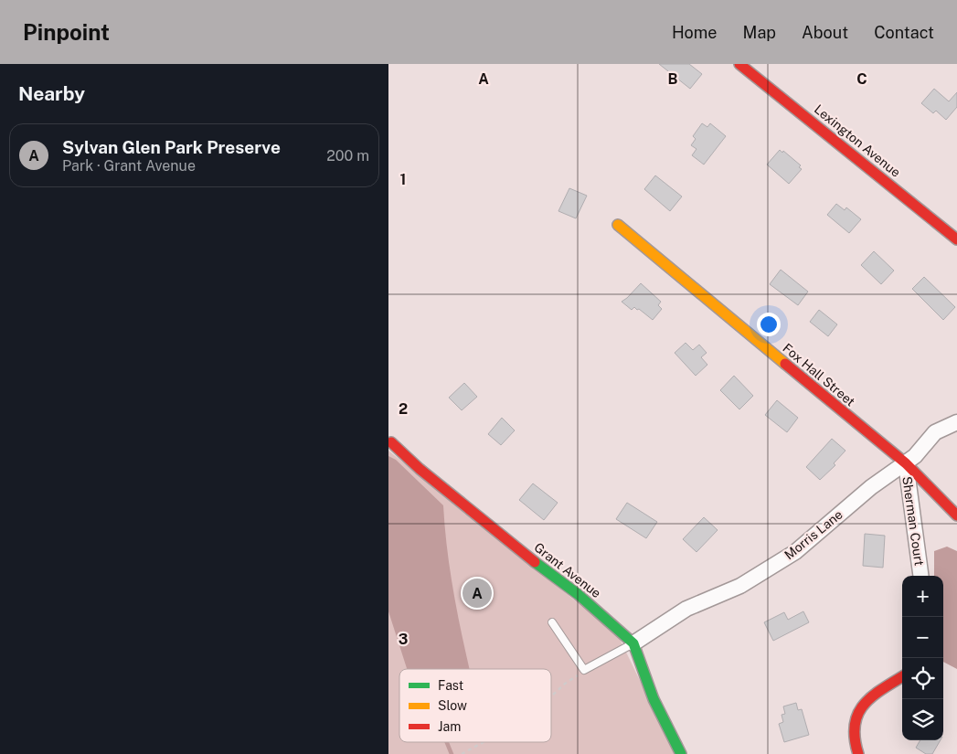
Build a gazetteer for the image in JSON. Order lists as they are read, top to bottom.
{
  "streets": {
    "street": [
      "Lexington Avenue",
      "Fox Hall Street",
      "Sherman Court",
      "Morris Lane",
      "Grant Avenue"
    ]
  },
  "crossings": [
    ["Fox Hall Street", "Sherman Court"],
    ["Fox Hall Street", "Morris Lane"],
    ["Sherman Court", "Morris Lane"],
    ["Morris Lane", "Grant Avenue"]
  ],
  "legend": ["Fast", "Slow", "Jam"],
  "page": {
    "header": "Pinpoint",
    "nav": [
      "Home",
      "Map",
      "About",
      "Contact"
    ],
    "heading": "Nearby",
    "list": [
      {
        "mark": "A",
        "name": "Sylvan Glen Park Preserve",
        "note": "Park · Grant Avenue",
        "value": "200 m"
      }
    ],
    "map_buttons": ["+", "−"],
    "pins": "A"
  },
  "grid": {
    "columns": ["A", "B", "C"],
    "rows": ["1", "2", "3"]
  }
}
